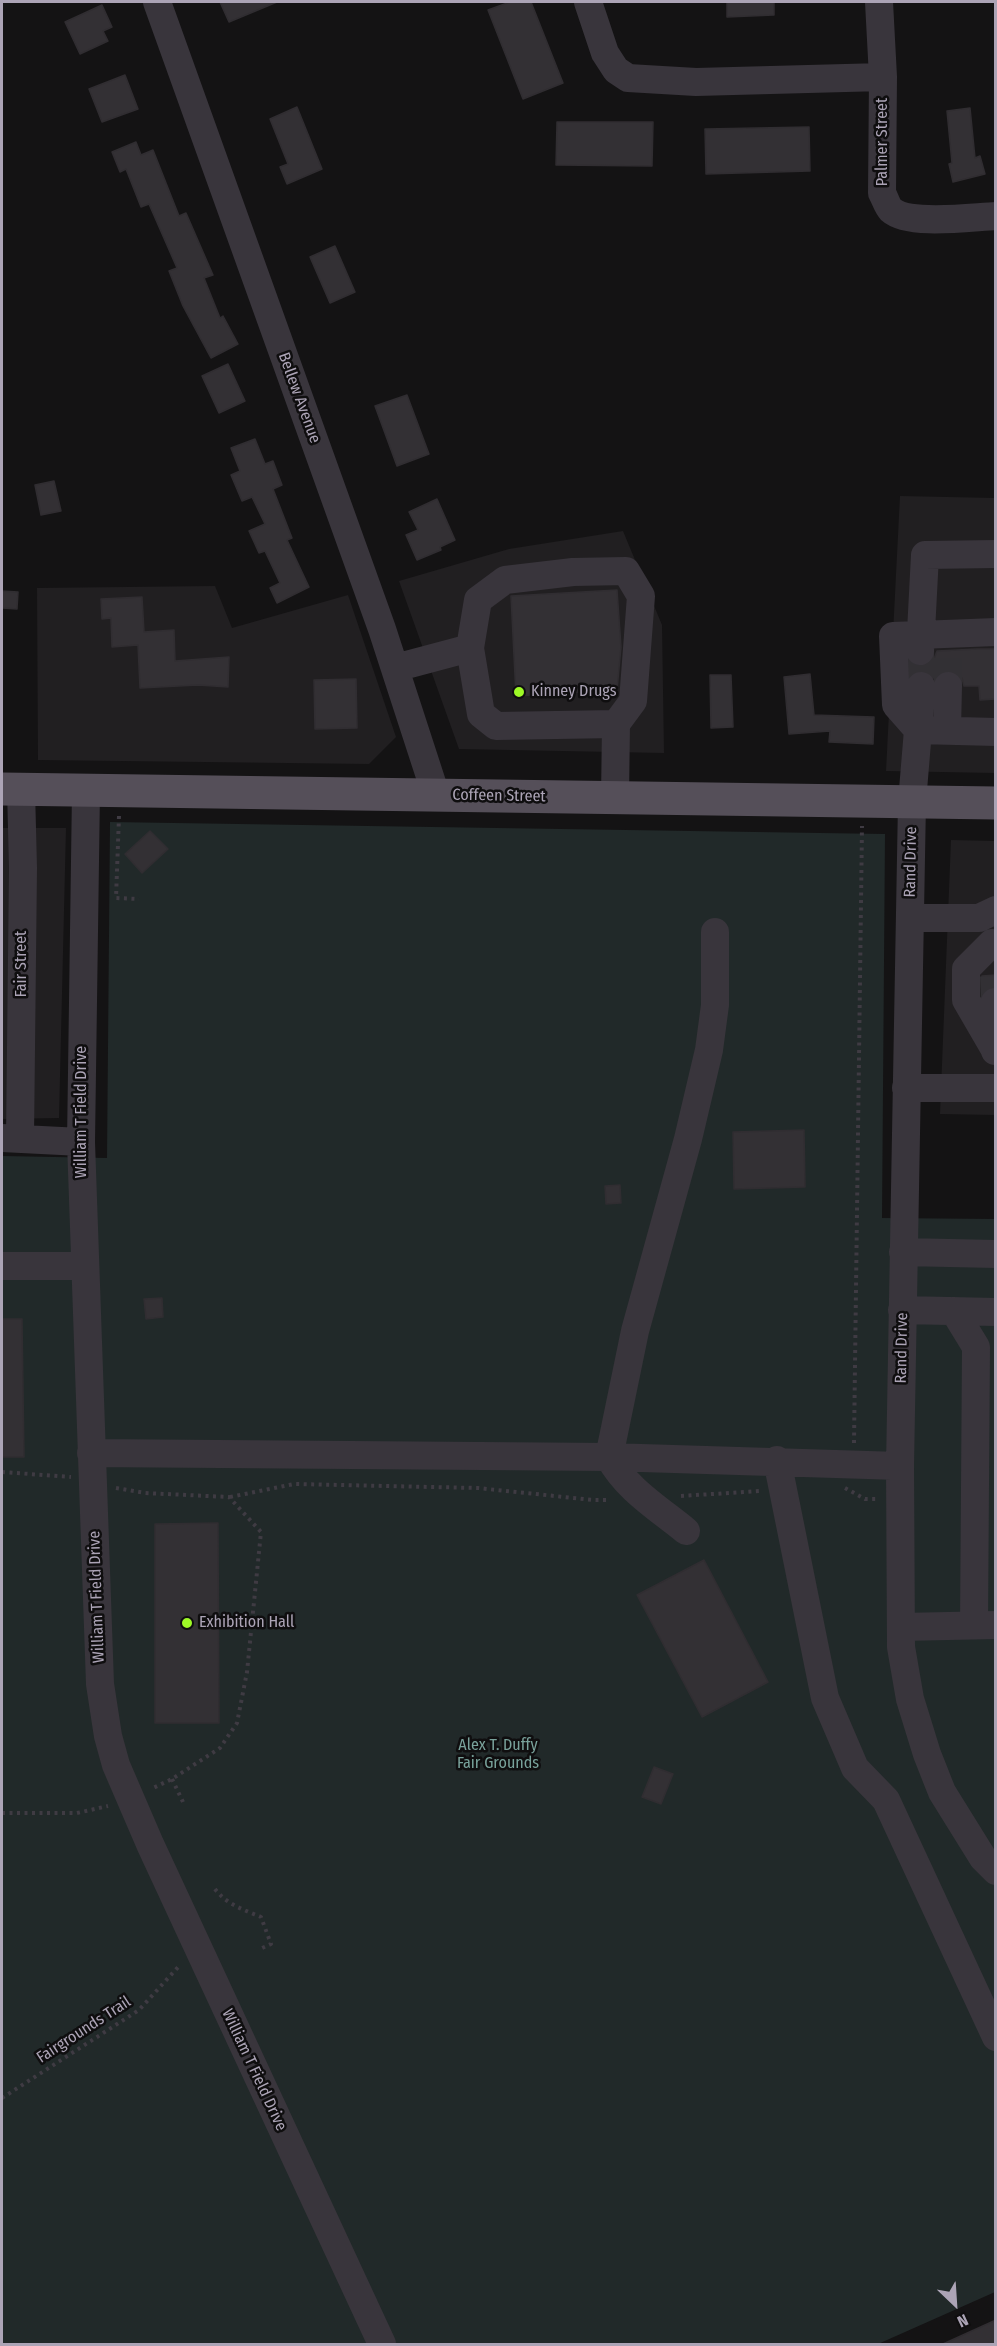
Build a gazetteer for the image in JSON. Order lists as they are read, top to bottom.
{
  "streets": {
    "main road": ["Coffeen Street"],
    "street": [
      "Palmer Street",
      "Bellew Avenue",
      "Rand Drive",
      "Fair Street",
      "William T Field Drive"
    ],
    "path": ["Fairgrounds Trail"]
  },
  "crossings": [
    ["Bellew Avenue", "Coffeen Street"],
    ["Coffeen Street", "Rand Drive"],
    ["Coffeen Street", "Fair Street"],
    ["Coffeen Street", "William T Field Drive"],
    ["William T Field Drive", "Fairgrounds Trail"]
  ],
  "parks": ["Alex T. Duffy Fair Grounds"],
  "places": ["Kinney Drugs", "Exhibition Hall"],
  "north": "bottom right"
}
